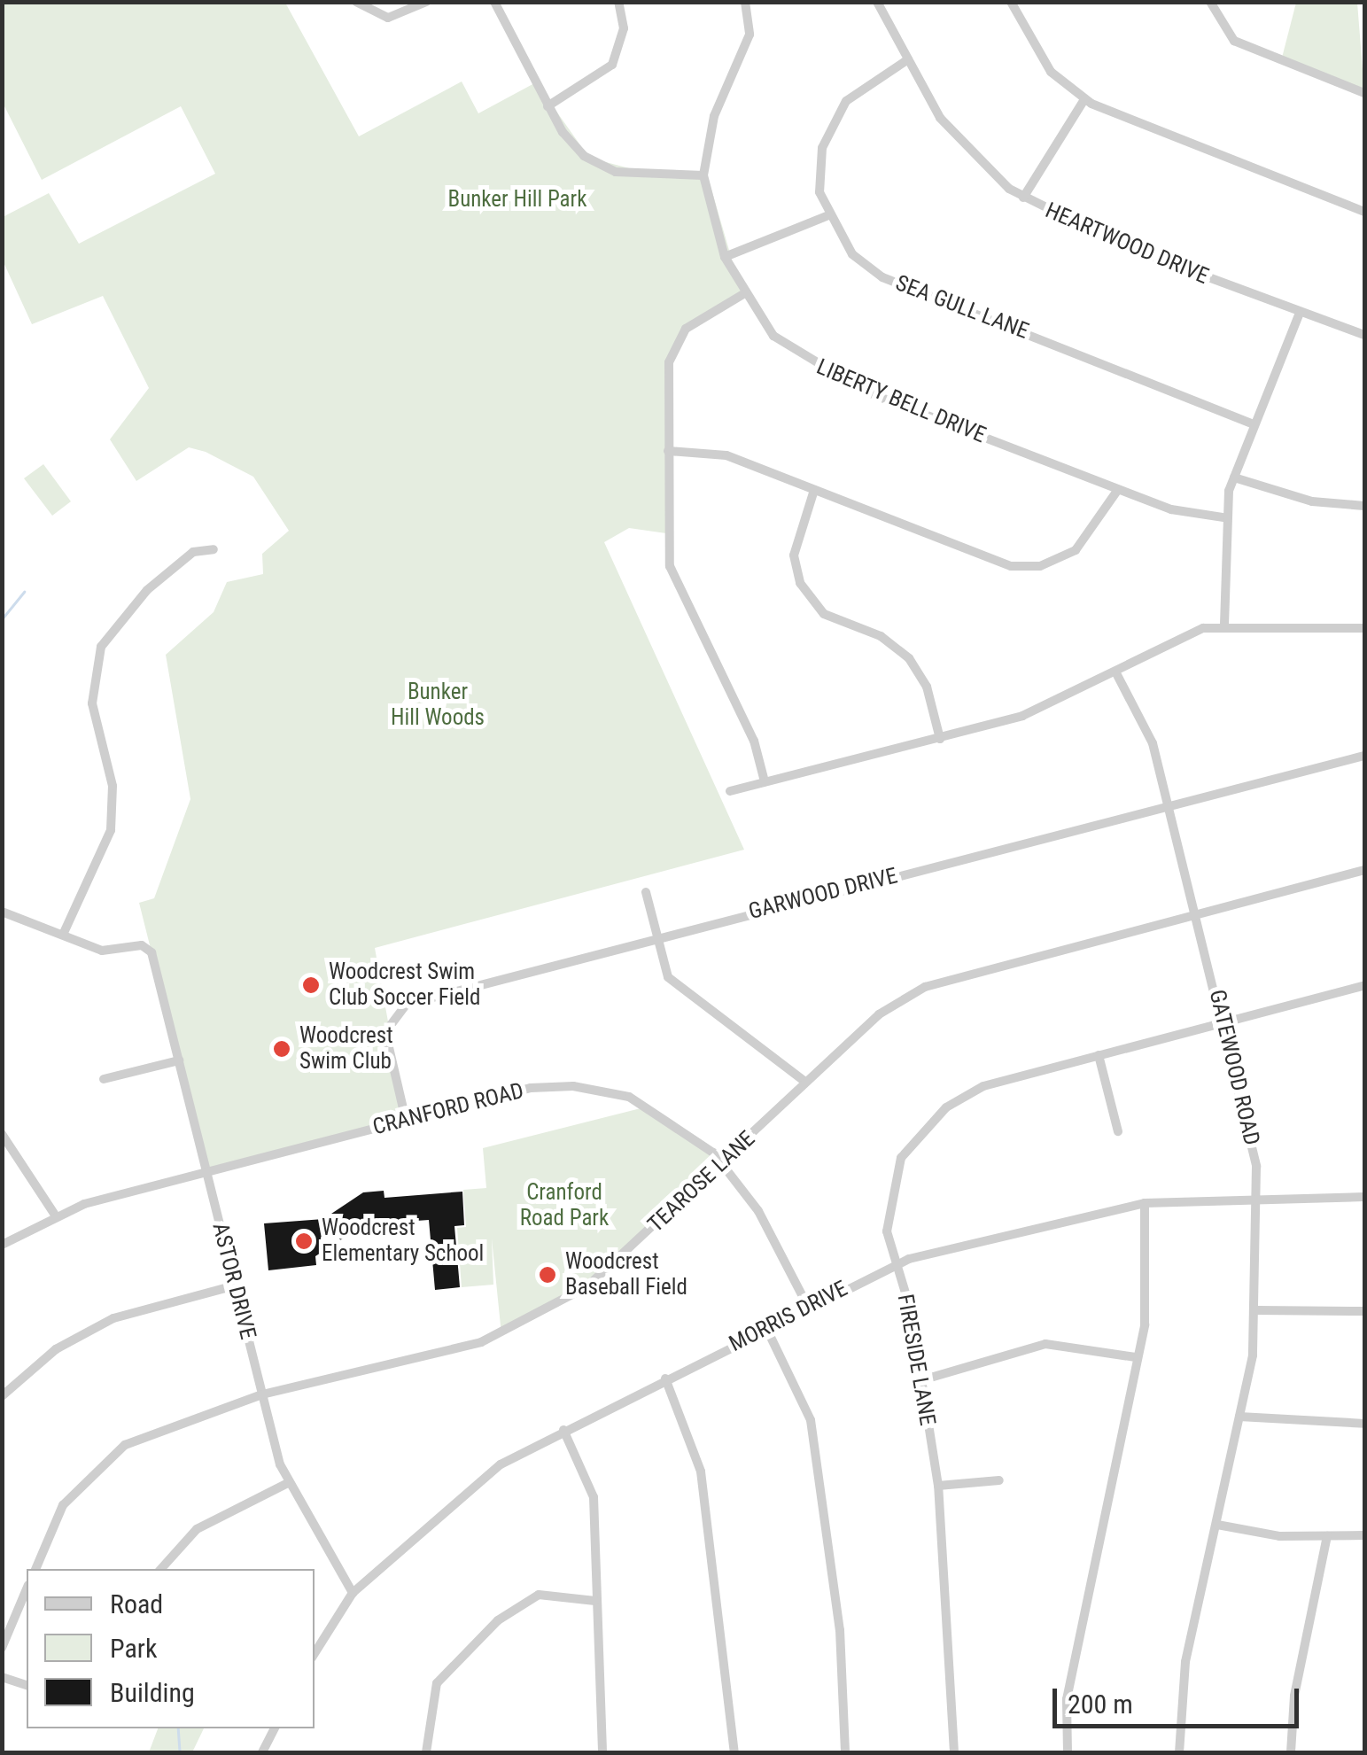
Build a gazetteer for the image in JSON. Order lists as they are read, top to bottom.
{
  "streets": {
    "street": [
      "HEARTWOOD DRIVE",
      "SEA GULL LANE",
      "LIBERTY BELL DRIVE",
      "GARWOOD DRIVE",
      "GATEWOOD ROAD",
      "CRANFORD ROAD",
      "TEAROSE LANE",
      "ASTOR DRIVE",
      "MORRIS DRIVE",
      "FIRESIDE LANE"
    ]
  },
  "crossings": [
    ["HEARTWOOD DRIVE", "SEA GULL LANE"],
    ["GARWOOD DRIVE", "GATEWOOD ROAD"],
    ["GARWOOD DRIVE", "CRANFORD ROAD"],
    ["GATEWOOD ROAD", "TEAROSE LANE"],
    ["GATEWOOD ROAD", "MORRIS DRIVE"],
    ["GATEWOOD ROAD", "FIRESIDE LANE"],
    ["CRANFORD ROAD", "TEAROSE LANE"],
    ["CRANFORD ROAD", "ASTOR DRIVE"],
    ["CRANFORD ROAD", "MORRIS DRIVE"],
    ["TEAROSE LANE", "ASTOR DRIVE"],
    ["ASTOR DRIVE", "MORRIS DRIVE"],
    ["MORRIS DRIVE", "FIRESIDE LANE"]
  ],
  "parks": ["Bunker Hill Park", "Bunker Hill Woods", "Cranford Road Park"],
  "places": [
    "Woodcrest Swim Club Soccer Field",
    "Woodcrest Swim Club",
    "Woodcrest Elementary School",
    "Woodcrest Baseball Field"
  ],
  "legend": ["Road", "Park", "Building"],
  "scale_bar": "200 m"
}
